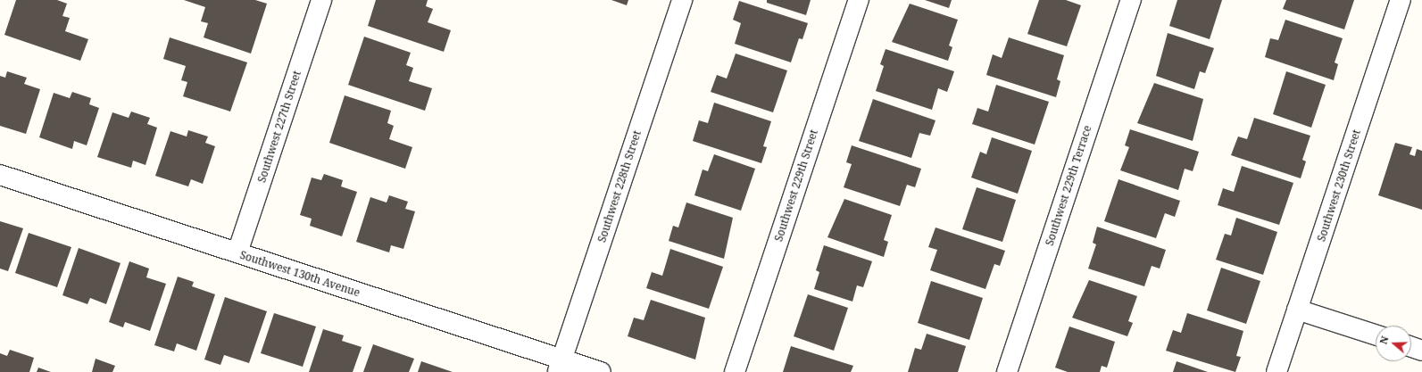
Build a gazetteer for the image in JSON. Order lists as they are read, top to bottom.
{
  "streets": {
    "street": [
      "Southwest 227th Street",
      "Southwest 229th Street",
      "Southwest 229th Terrace",
      "Southwest 230th Street",
      "Southwest 228th Street",
      "Southwest 130th Avenue"
    ]
  },
  "crossings": [
    ["Southwest 227th Street", "Southwest 130th Avenue"],
    ["Southwest 228th Street", "Southwest 130th Avenue"]
  ],
  "north": "left"
}
